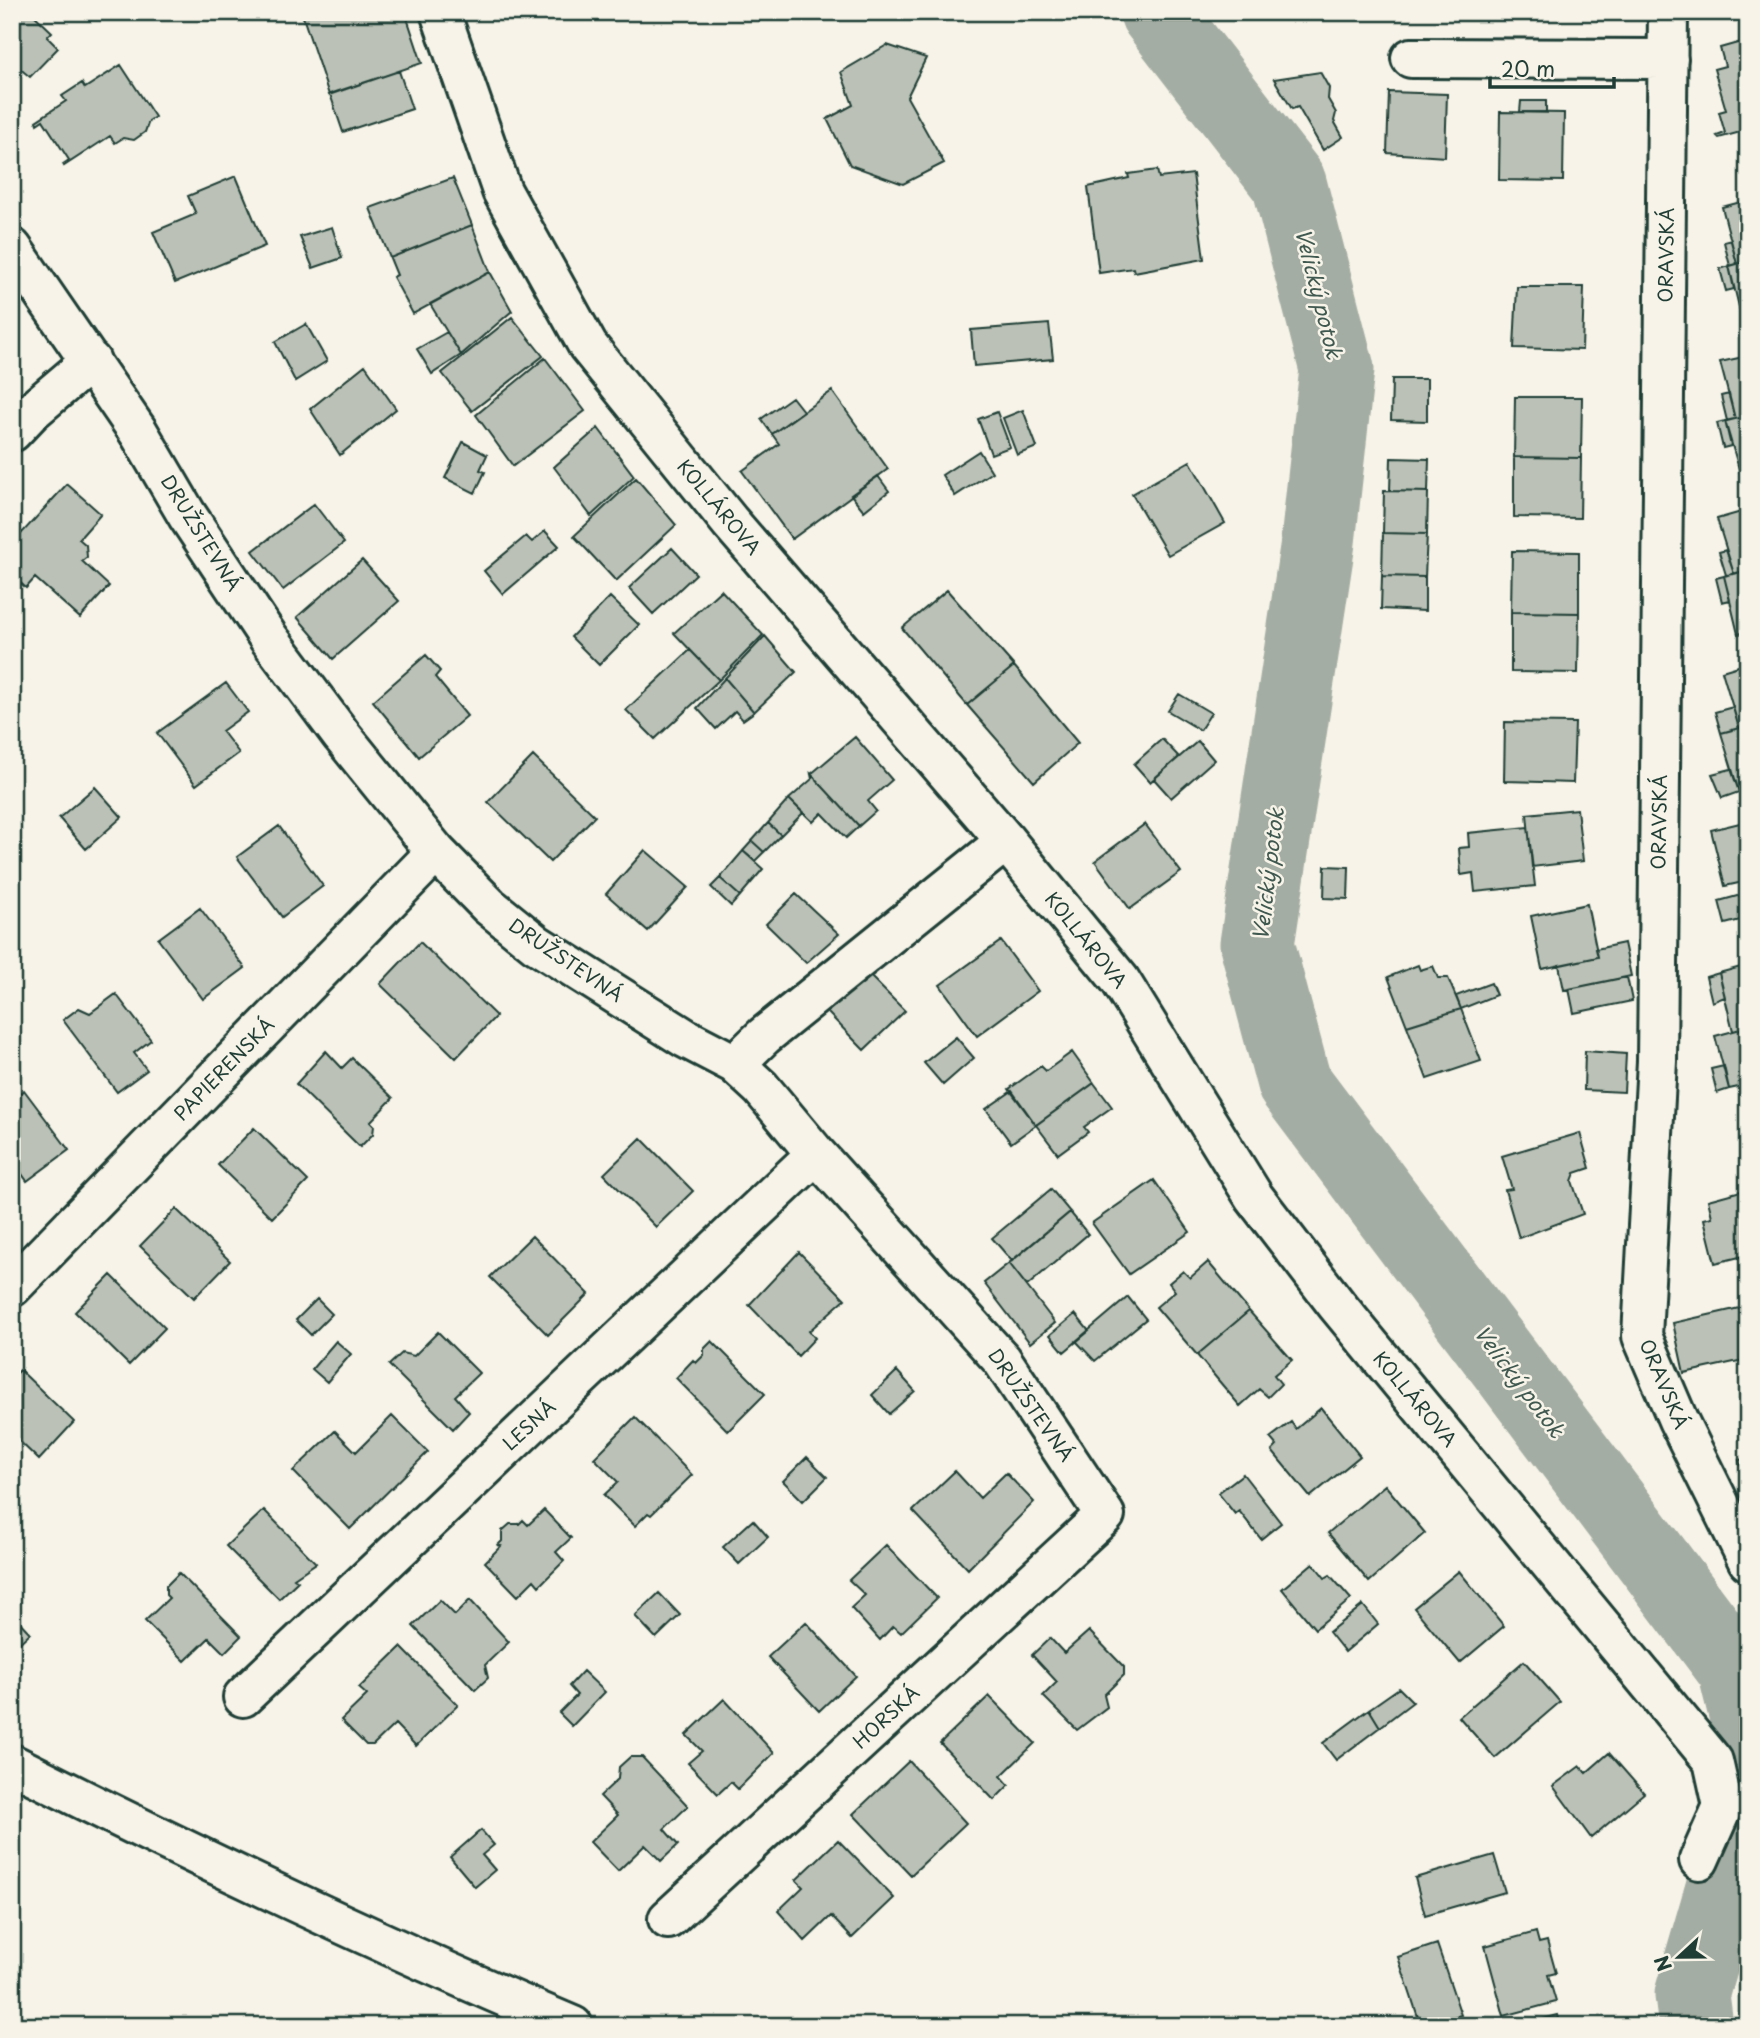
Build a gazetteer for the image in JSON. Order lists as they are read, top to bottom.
{
  "streets": {
    "street": [
      "ORAVSKÁ",
      "KOLLÁROVA",
      "DRUŽSTEVNÁ",
      "PAPIERENSKÁ",
      "LESNÁ",
      "HORSKÁ"
    ]
  },
  "crossings": [
    ["DRUŽSTEVNÁ", "PAPIERENSKÁ"],
    ["DRUŽSTEVNÁ", "LESNÁ"],
    ["DRUŽSTEVNÁ", "HORSKÁ"]
  ],
  "water": ["Velický potok"],
  "scale_bar": "20 m",
  "north": "left"
}
